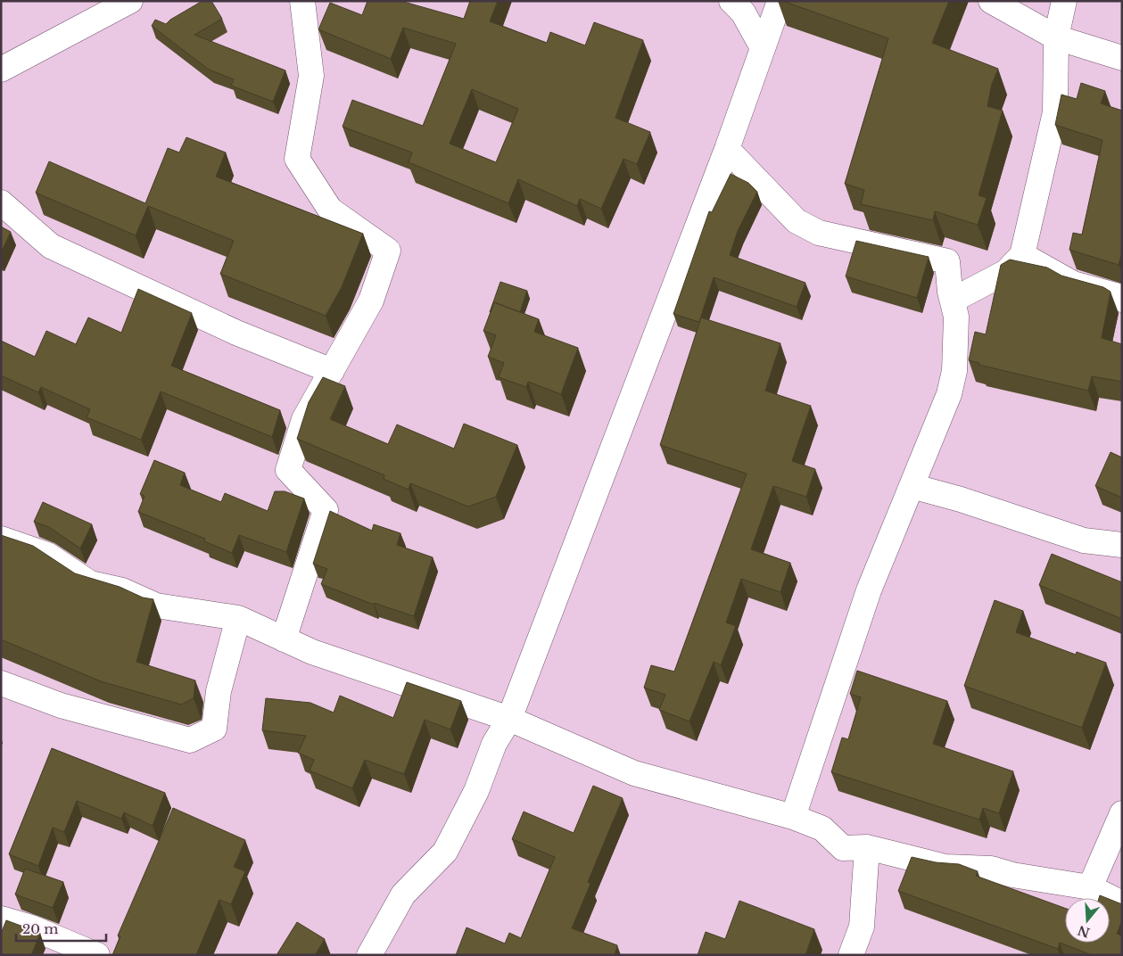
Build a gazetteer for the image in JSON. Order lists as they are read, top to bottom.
{
  "scale_bar": "20 m",
  "north": "bottom"
}
